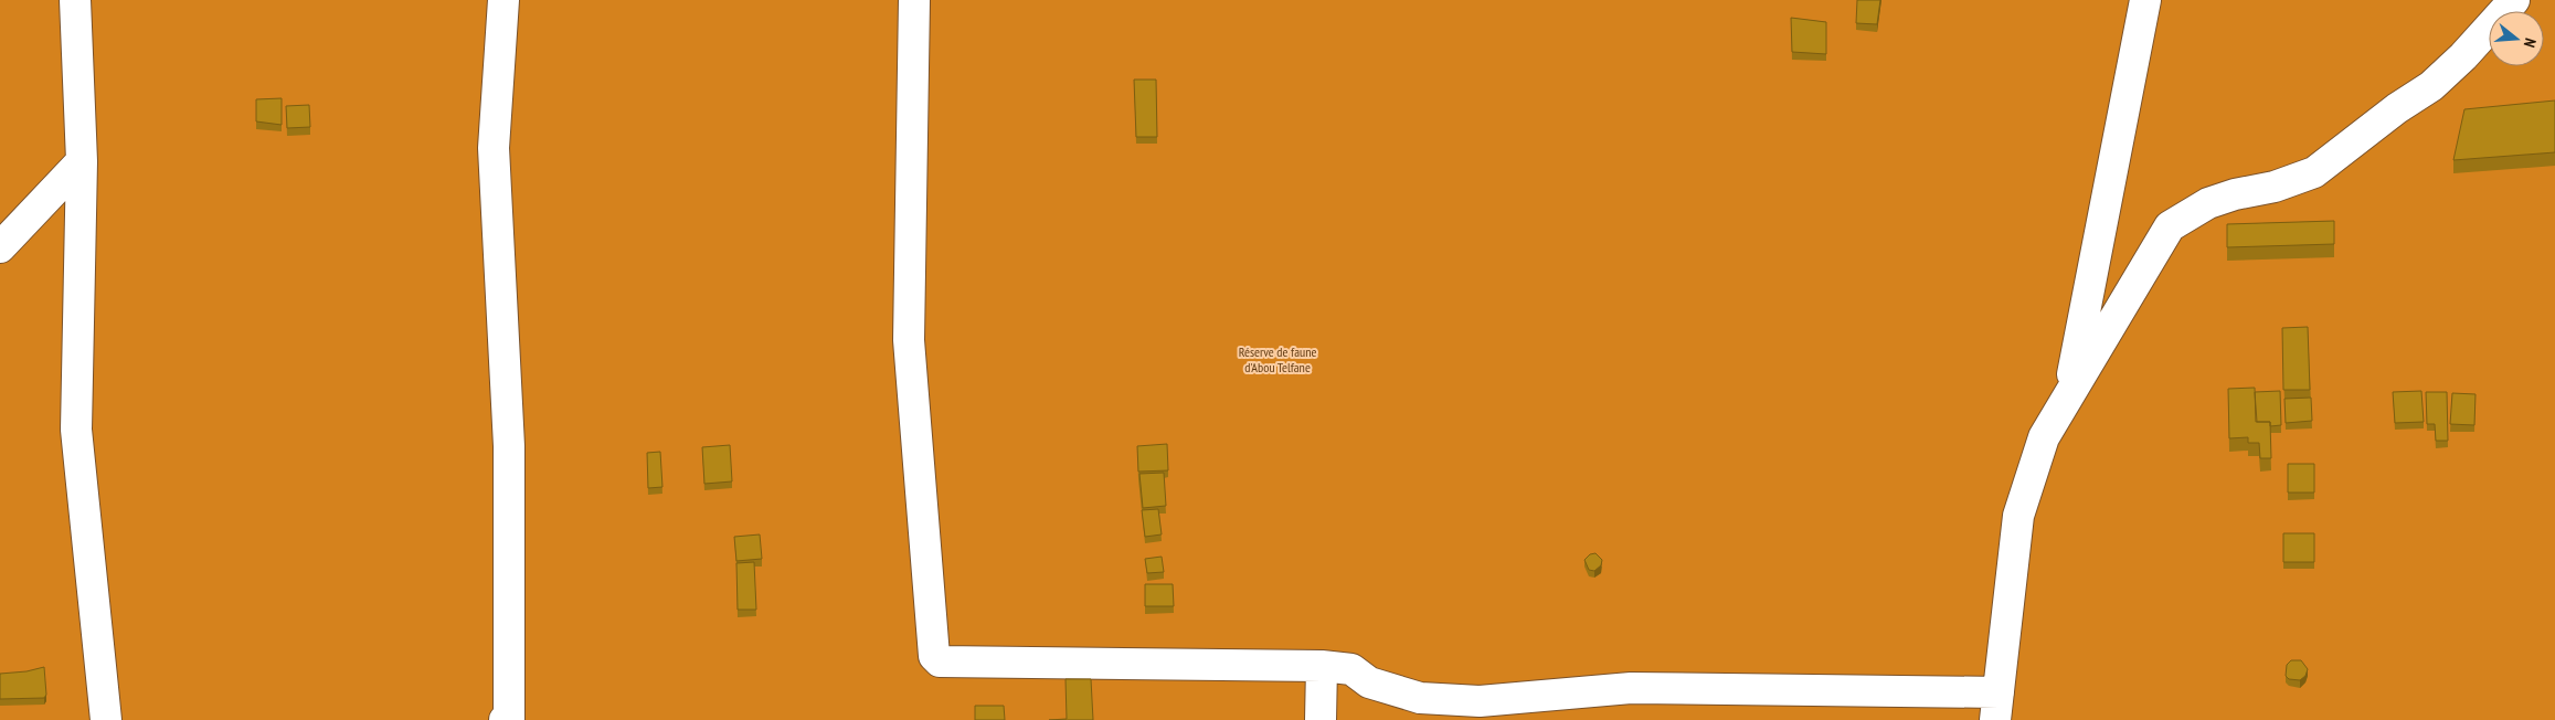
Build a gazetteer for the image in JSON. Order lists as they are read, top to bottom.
{
  "parks": ["Réserve de faune d'Abou Telfane"],
  "north": "right"
}
